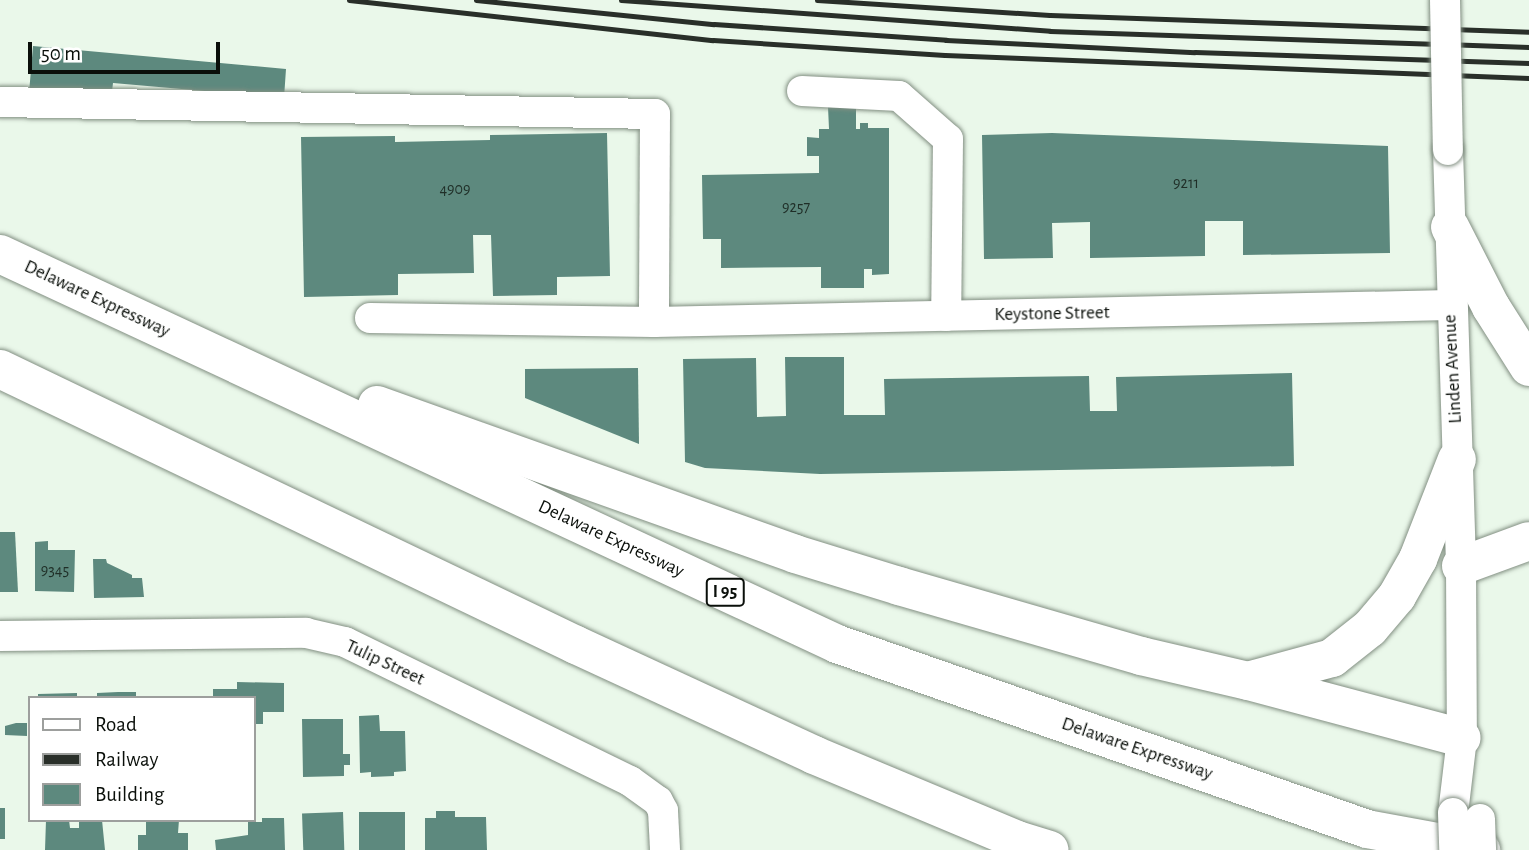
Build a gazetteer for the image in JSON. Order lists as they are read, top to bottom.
{
  "streets": {
    "highway": ["Delaware Expressway", "I 95"],
    "street": ["Keystone Street", "Linden Avenue", "Tulip Street"]
  },
  "crossings": [
    ["Delaware Expressway", "Linden Avenue"],
    ["Keystone Street", "Linden Avenue"]
  ],
  "house_numbers": [
    "9211",
    "4909",
    "9257",
    "9345"
  ],
  "legend": ["Road", "Railway", "Building"],
  "scale_bar": "50 m"
}
